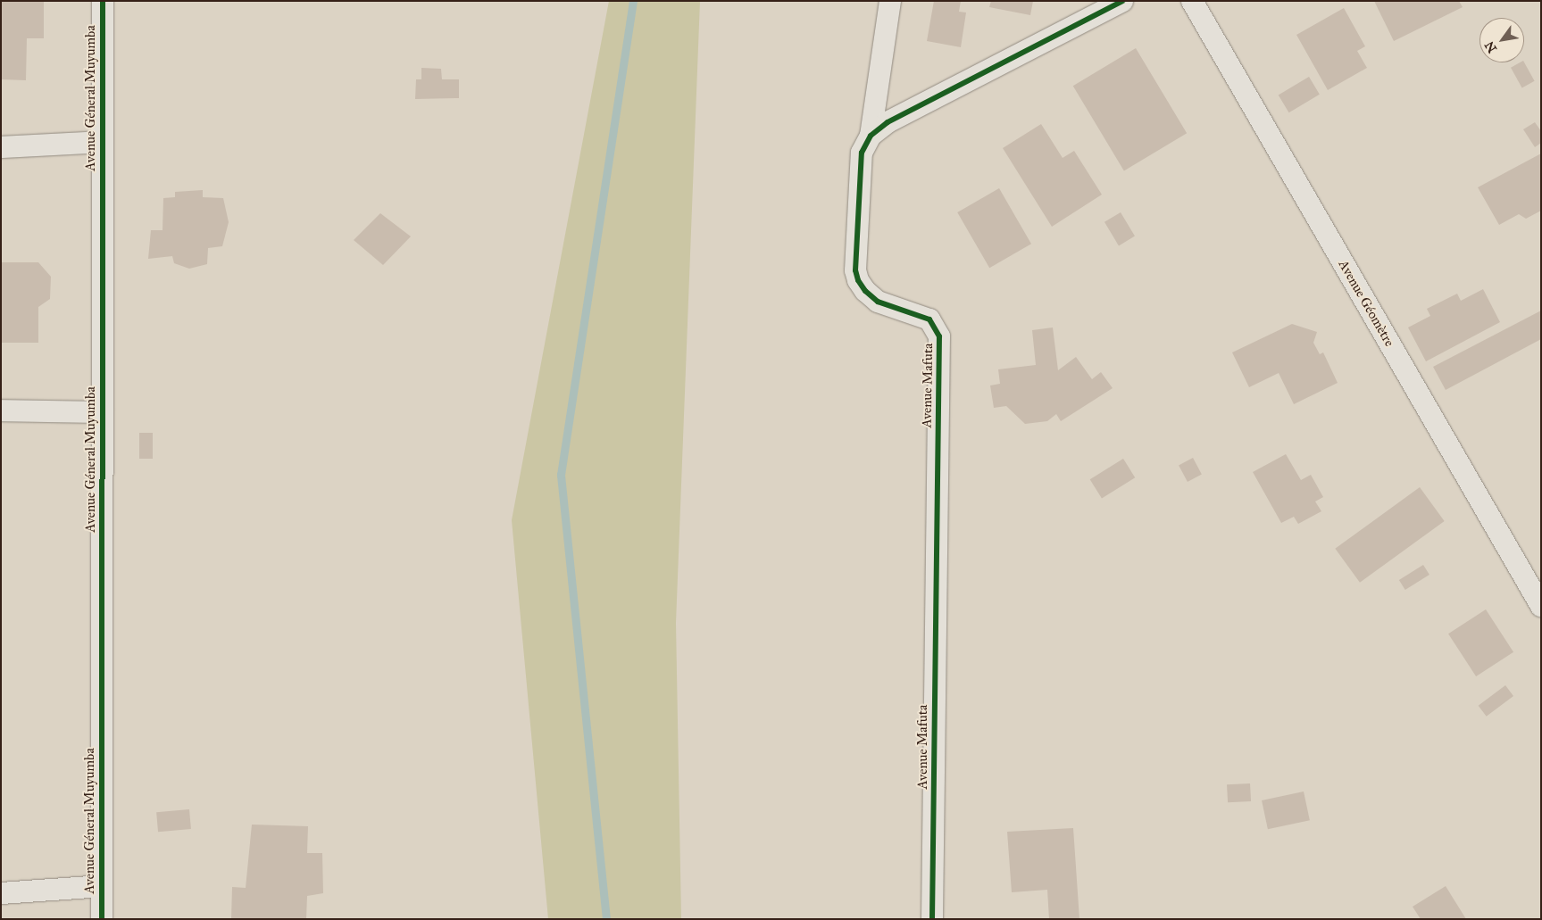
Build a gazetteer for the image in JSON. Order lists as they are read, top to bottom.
{
  "streets": {
    "street": ["Avenue Géneral Muyumba", "Avenue Géomètre", "Avenue Mafuta"]
  },
  "north": "bottom left"
}
